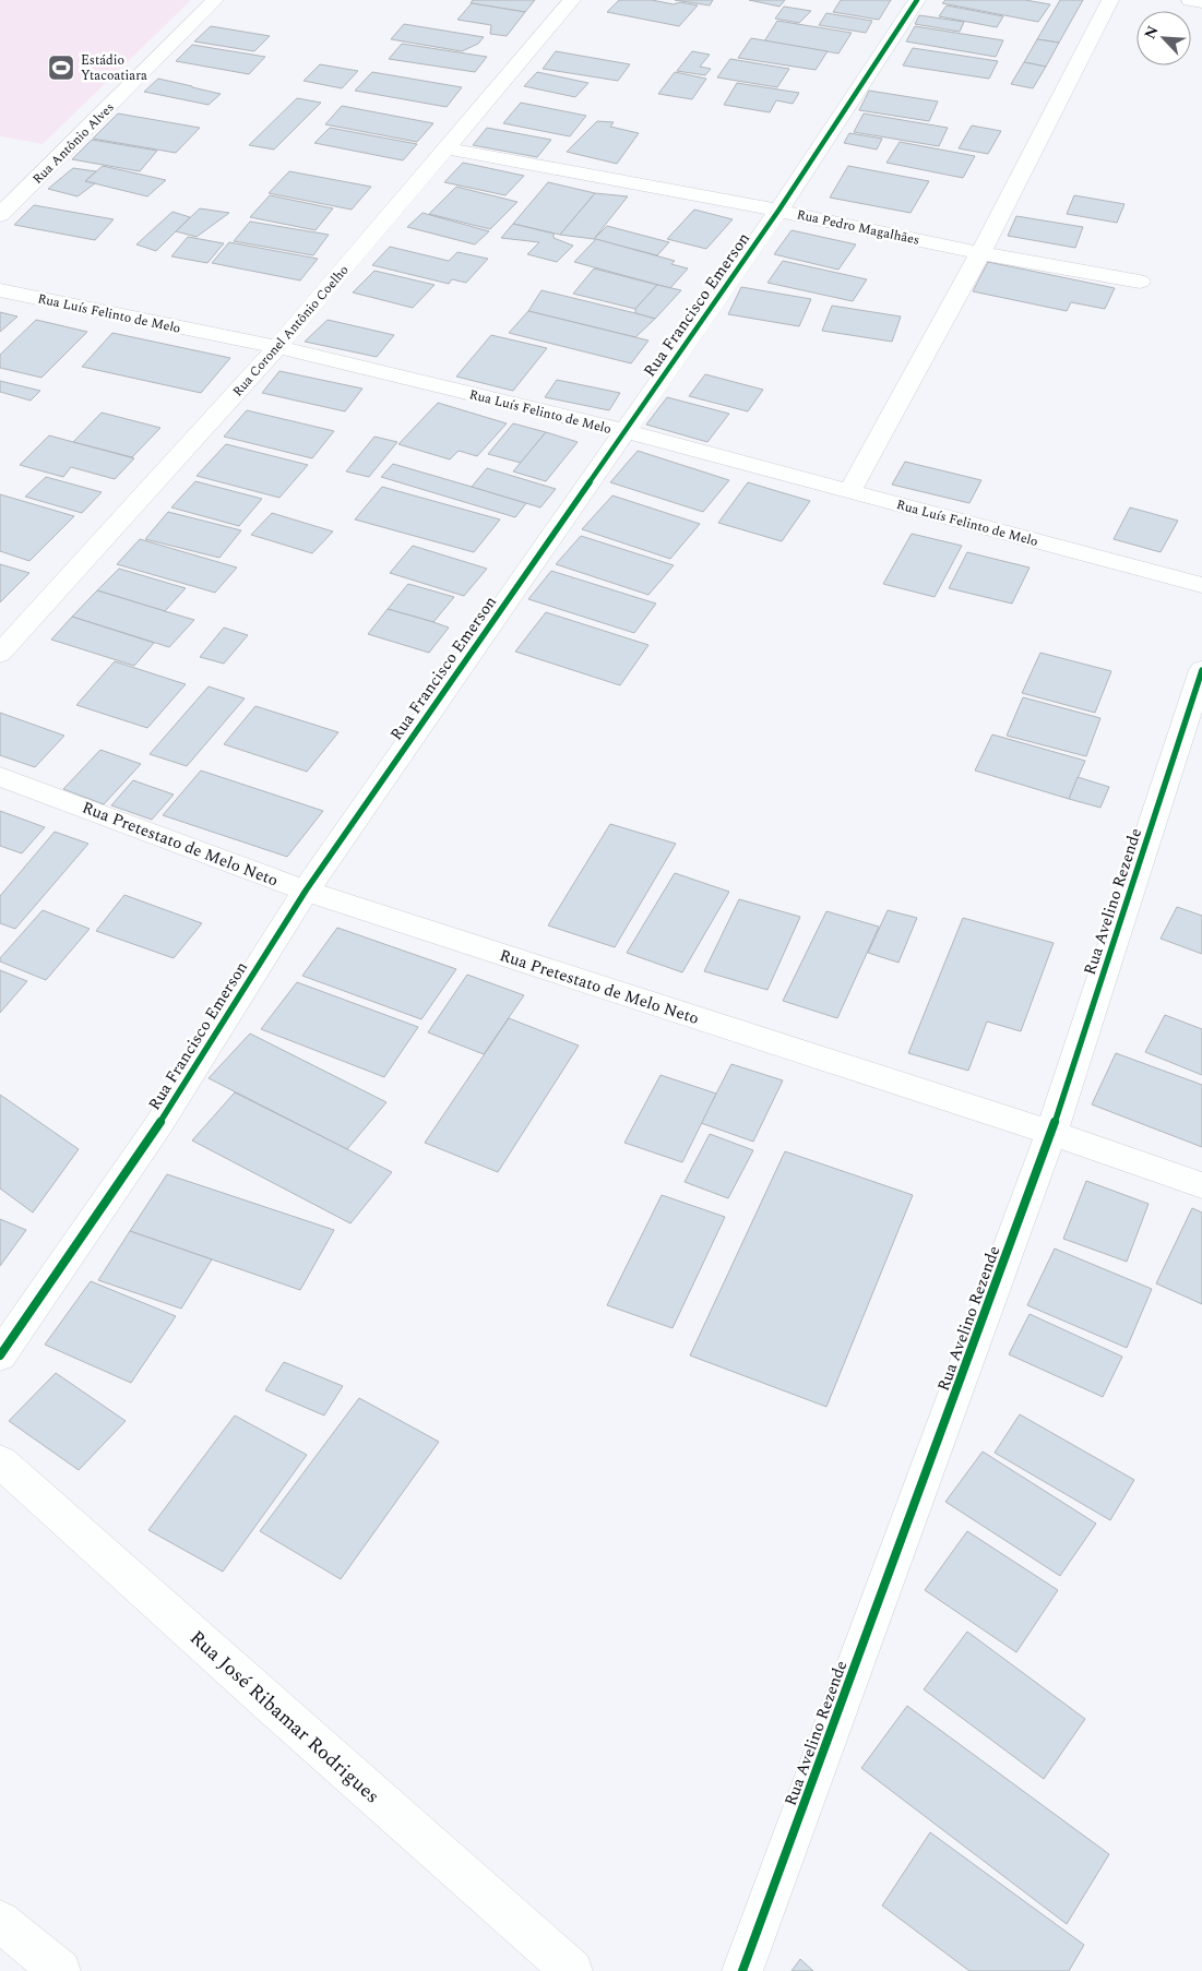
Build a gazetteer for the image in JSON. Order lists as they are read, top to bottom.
{
  "streets": {
    "street": [
      "Rua Antônio Alves",
      "Rua Pedro Magalhães",
      "Rua Francisco Emerson",
      "Rua Luís Felinto de Melo",
      "Rua Coronel Antônio Coelho",
      "Rua Pretestato de Melo Neto",
      "Rua Avelino Rezende",
      "Rua José Ribamar Rodrigues"
    ]
  },
  "crossings": [
    ["Rua Pedro Magalhães", "Rua Francisco Emerson"],
    ["Rua Pedro Magalhães", "Rua Coronel Antônio Coelho"],
    ["Rua Francisco Emerson", "Rua Luís Felinto de Melo"],
    ["Rua Francisco Emerson", "Rua Pretestato de Melo Neto"],
    ["Rua Luís Felinto de Melo", "Rua Coronel Antônio Coelho"],
    ["Rua Pretestato de Melo Neto", "Rua Avelino Rezende"]
  ],
  "places": {
    "sports": ["Estádio Ytacoatiara"]
  },
  "north": "top left"
}
